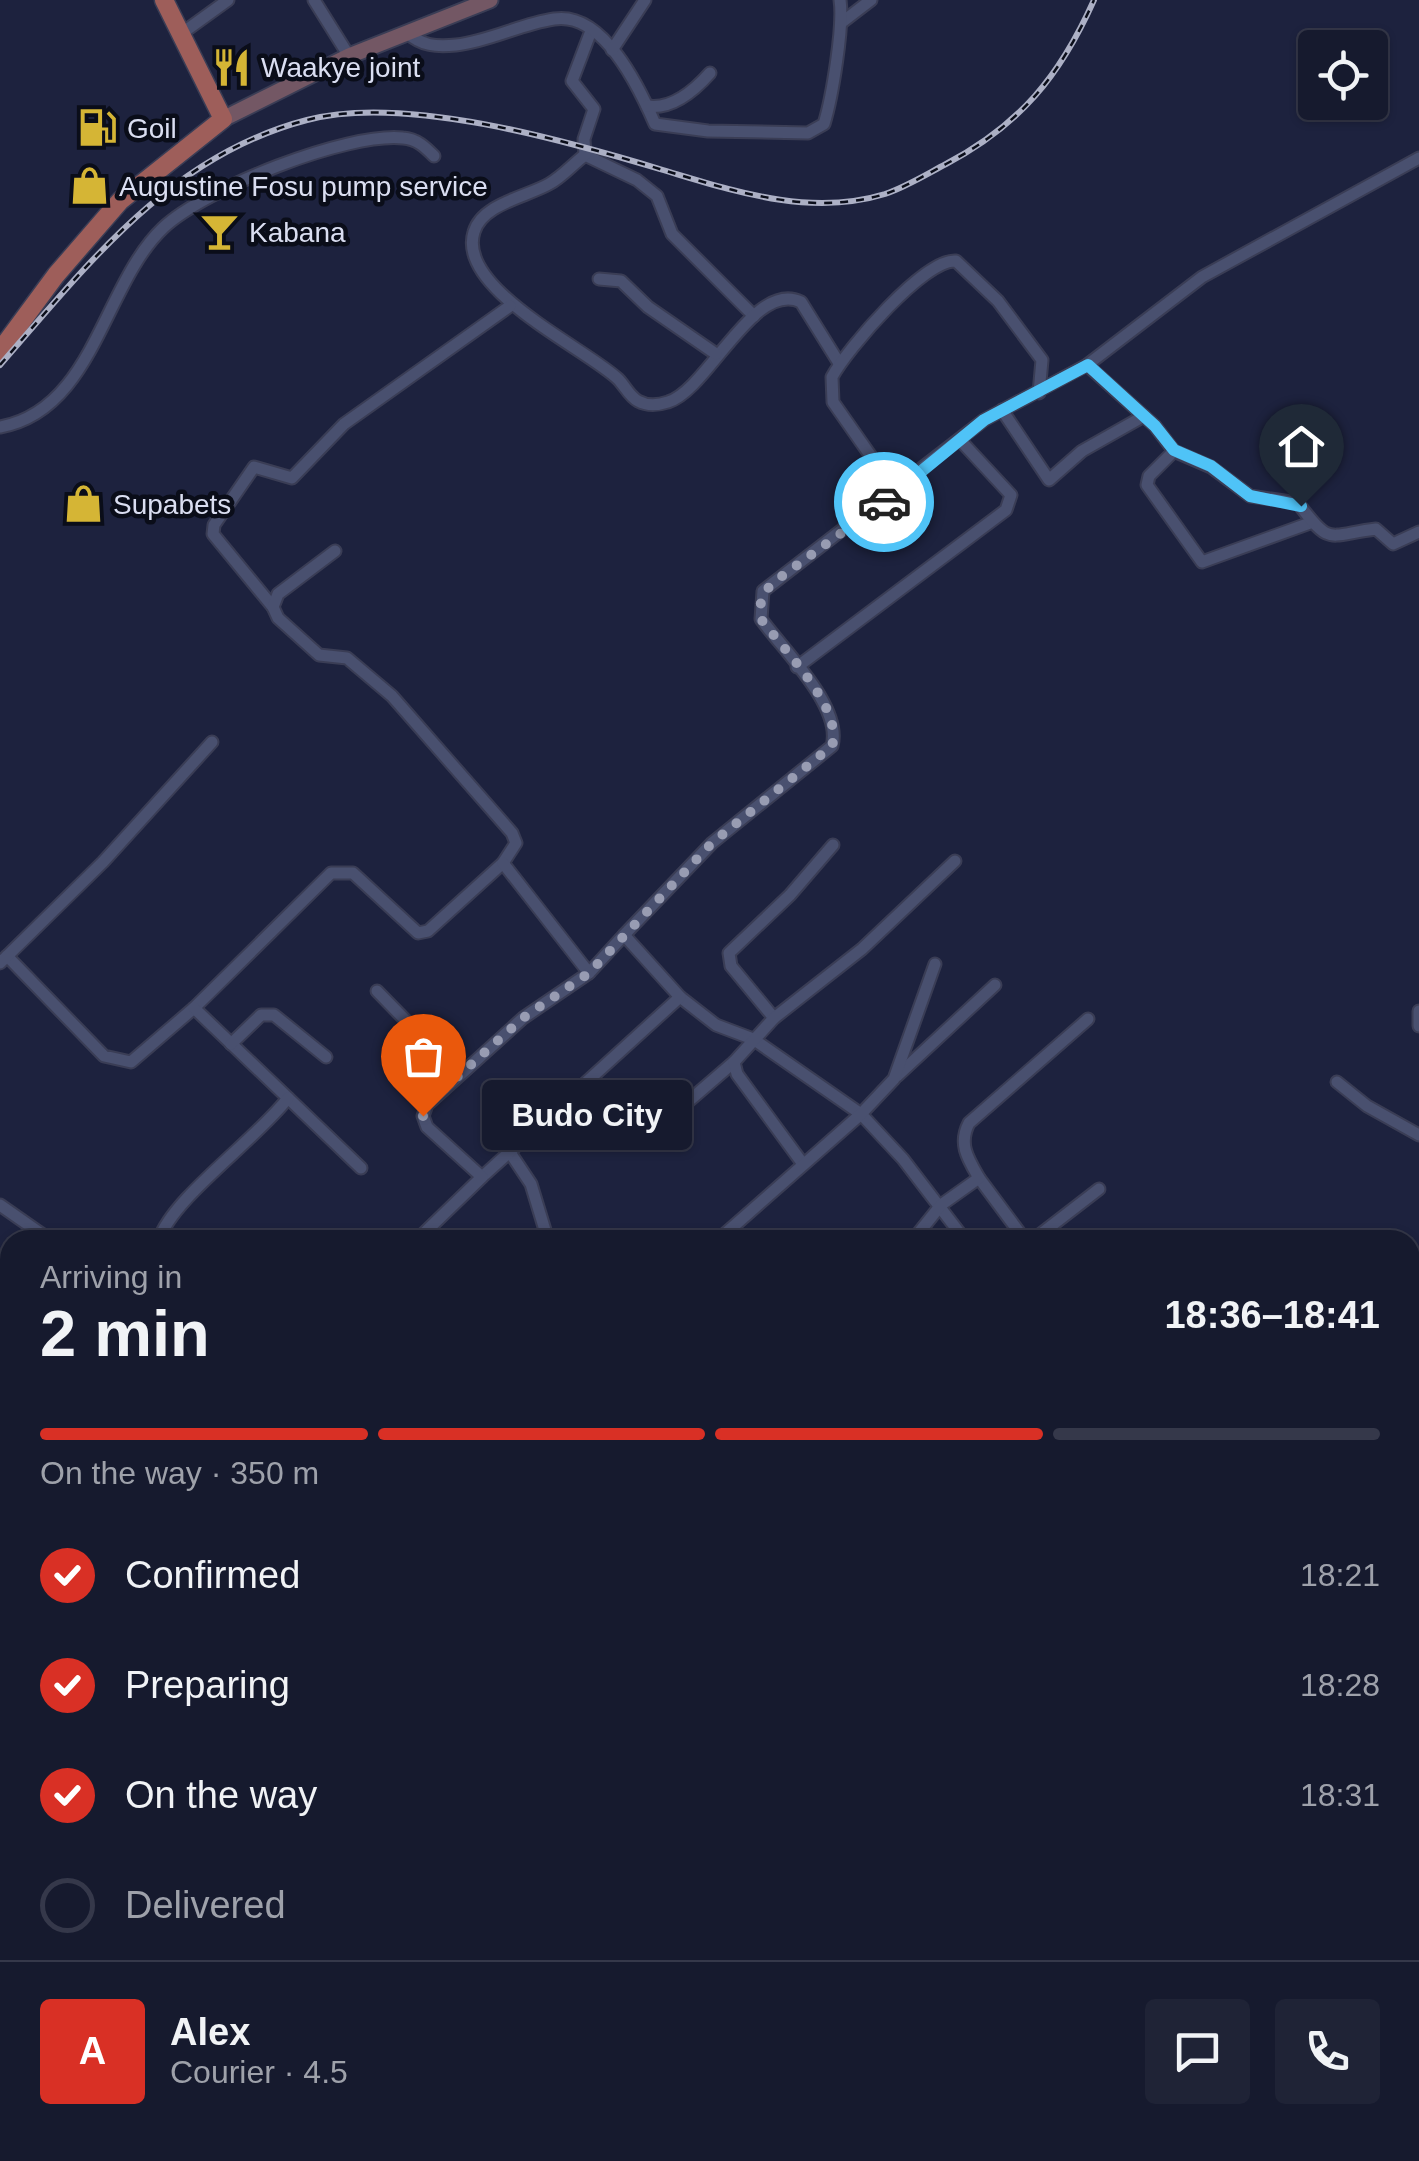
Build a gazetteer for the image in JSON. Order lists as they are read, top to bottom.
{
  "places": {
    "restaurant": ["Waakye joint"],
    "fuel station": ["Goil"],
    "shop": ["Augustine Fosu pump service", "Supabets"],
    "bar": ["Kabana"],
    "other": ["Budo City"]
  },
  "page": {
    "bubble": "Budo City",
    "heading": ["2 min", "Arriving in", "18:36–18:41"],
    "panel": ["Alex", "Courier · 4.5"],
    "bar": "On the way · 350 m",
    "list": [
      ["Confirmed", "18:21"],
      ["Preparing", "18:28"],
      ["On the way", "18:31"],
      "Delivered"
    ],
    "round": "A"
  }
}
